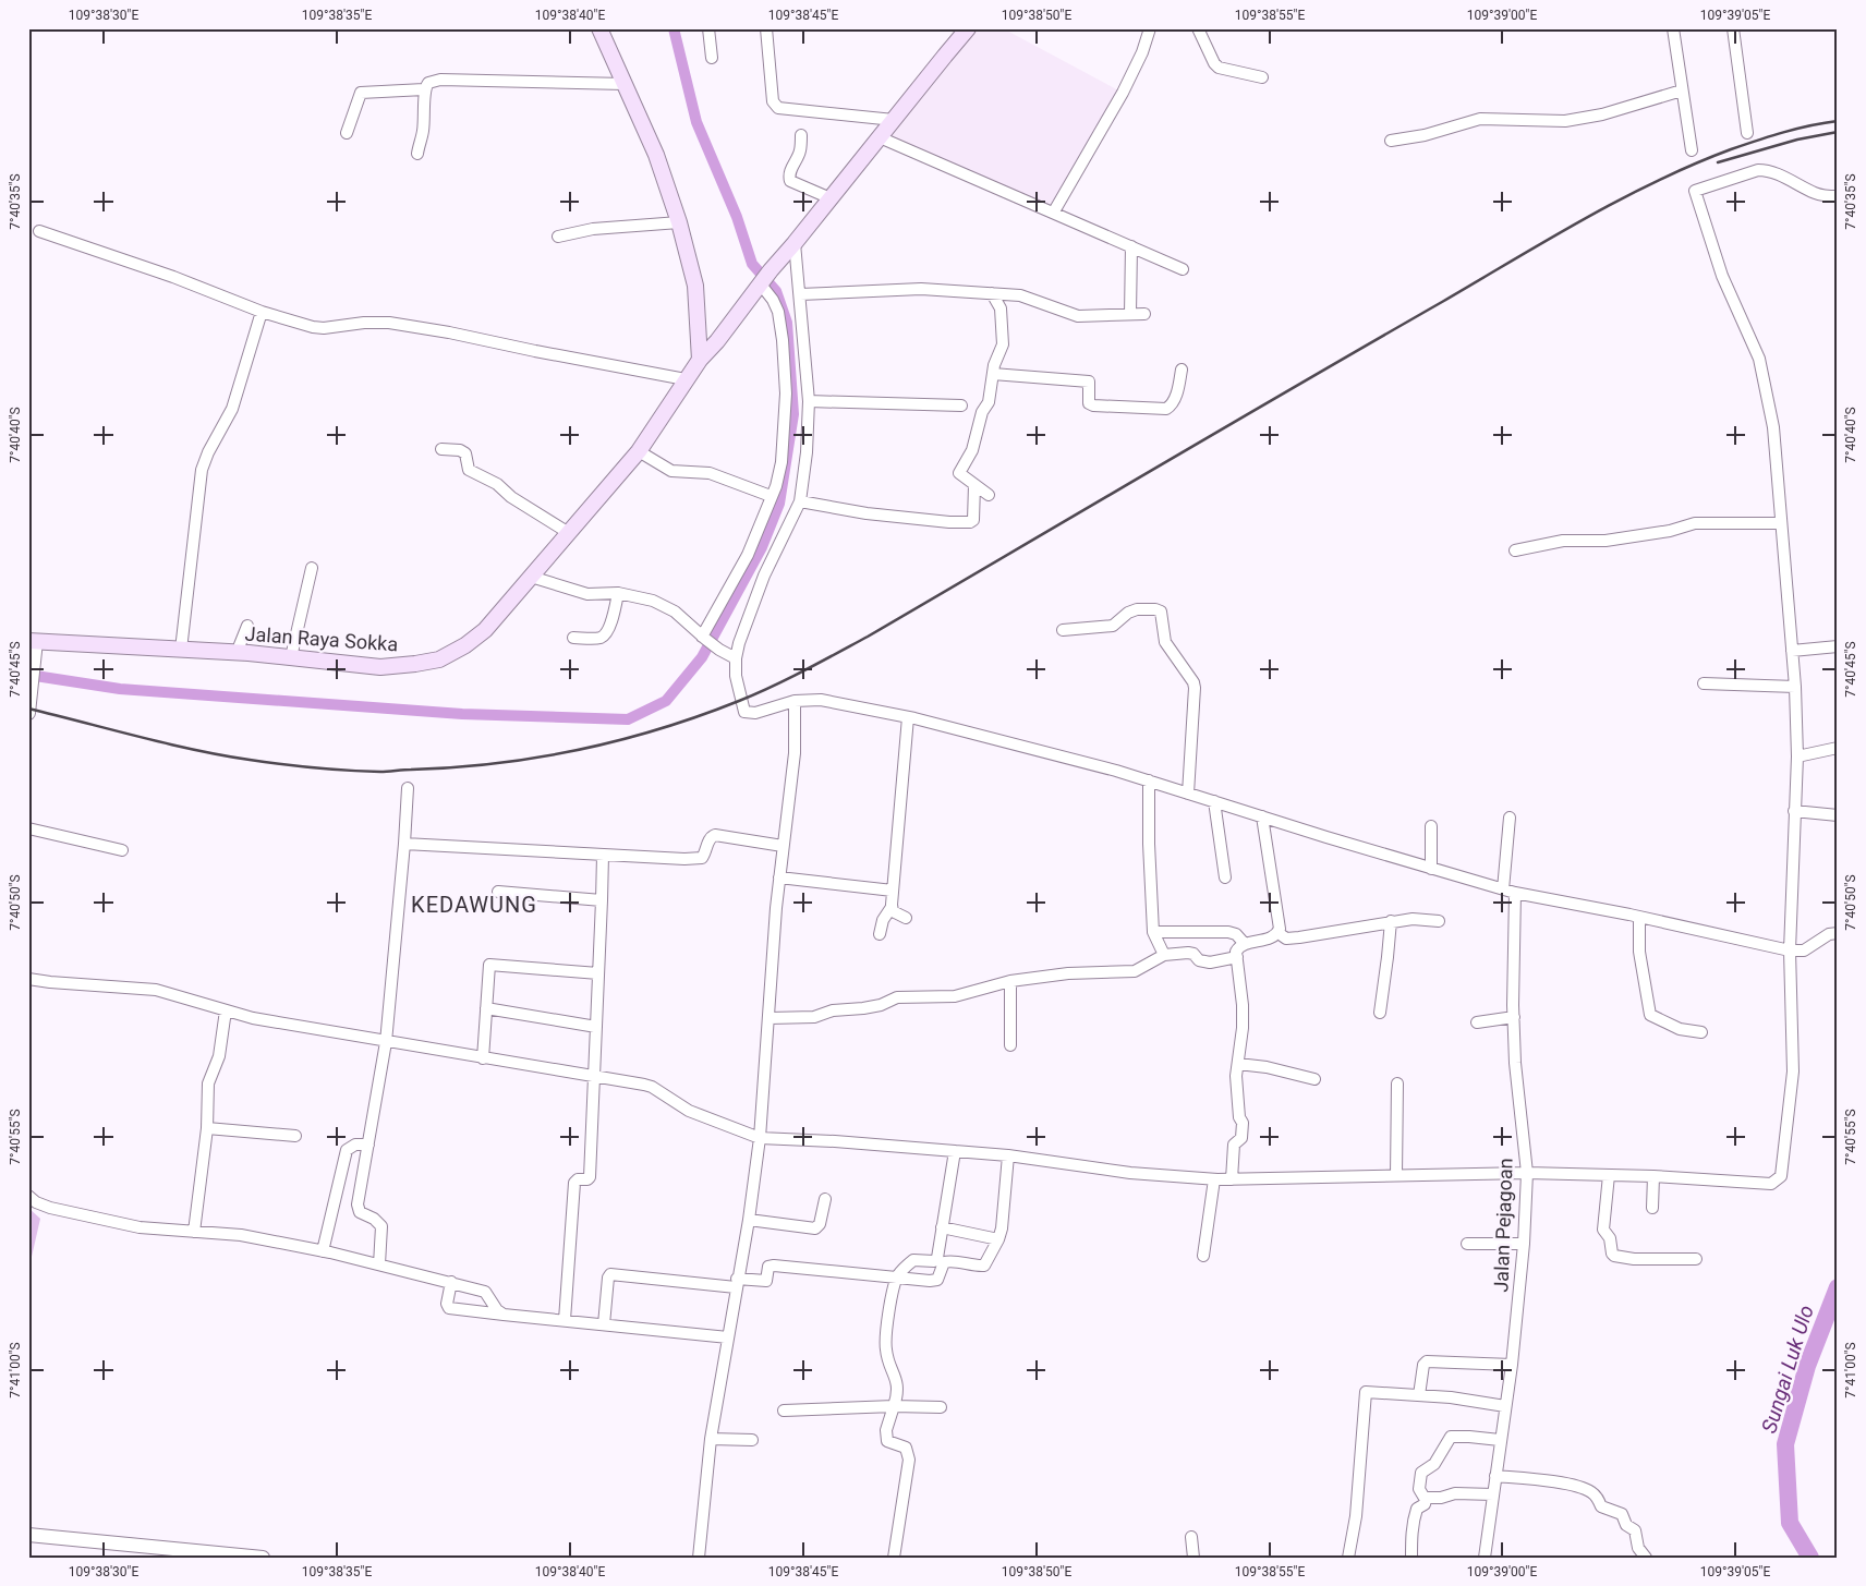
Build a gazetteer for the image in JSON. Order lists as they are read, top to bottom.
{
  "streets": {
    "main road": ["Jalan Raya Sokka"],
    "street": ["Jalan Pejagoan"]
  },
  "districts": ["KEDAWUNG"],
  "water": ["Sungai Luk Ulo"],
  "coordinates": [
    "109°38'30\"E",
    "109°38'35\"E",
    "109°38'40\"E",
    "109°38'45\"E",
    "109°38'50\"E",
    "109°38'55\"E",
    "109°39'00\"E",
    "109°39'05\"E",
    "7°40'35\"S",
    "7°40'40\"S",
    "7°40'45\"S",
    "7°40'50\"S",
    "7°40'55\"S",
    "7°41'00\"S"
  ]
}
